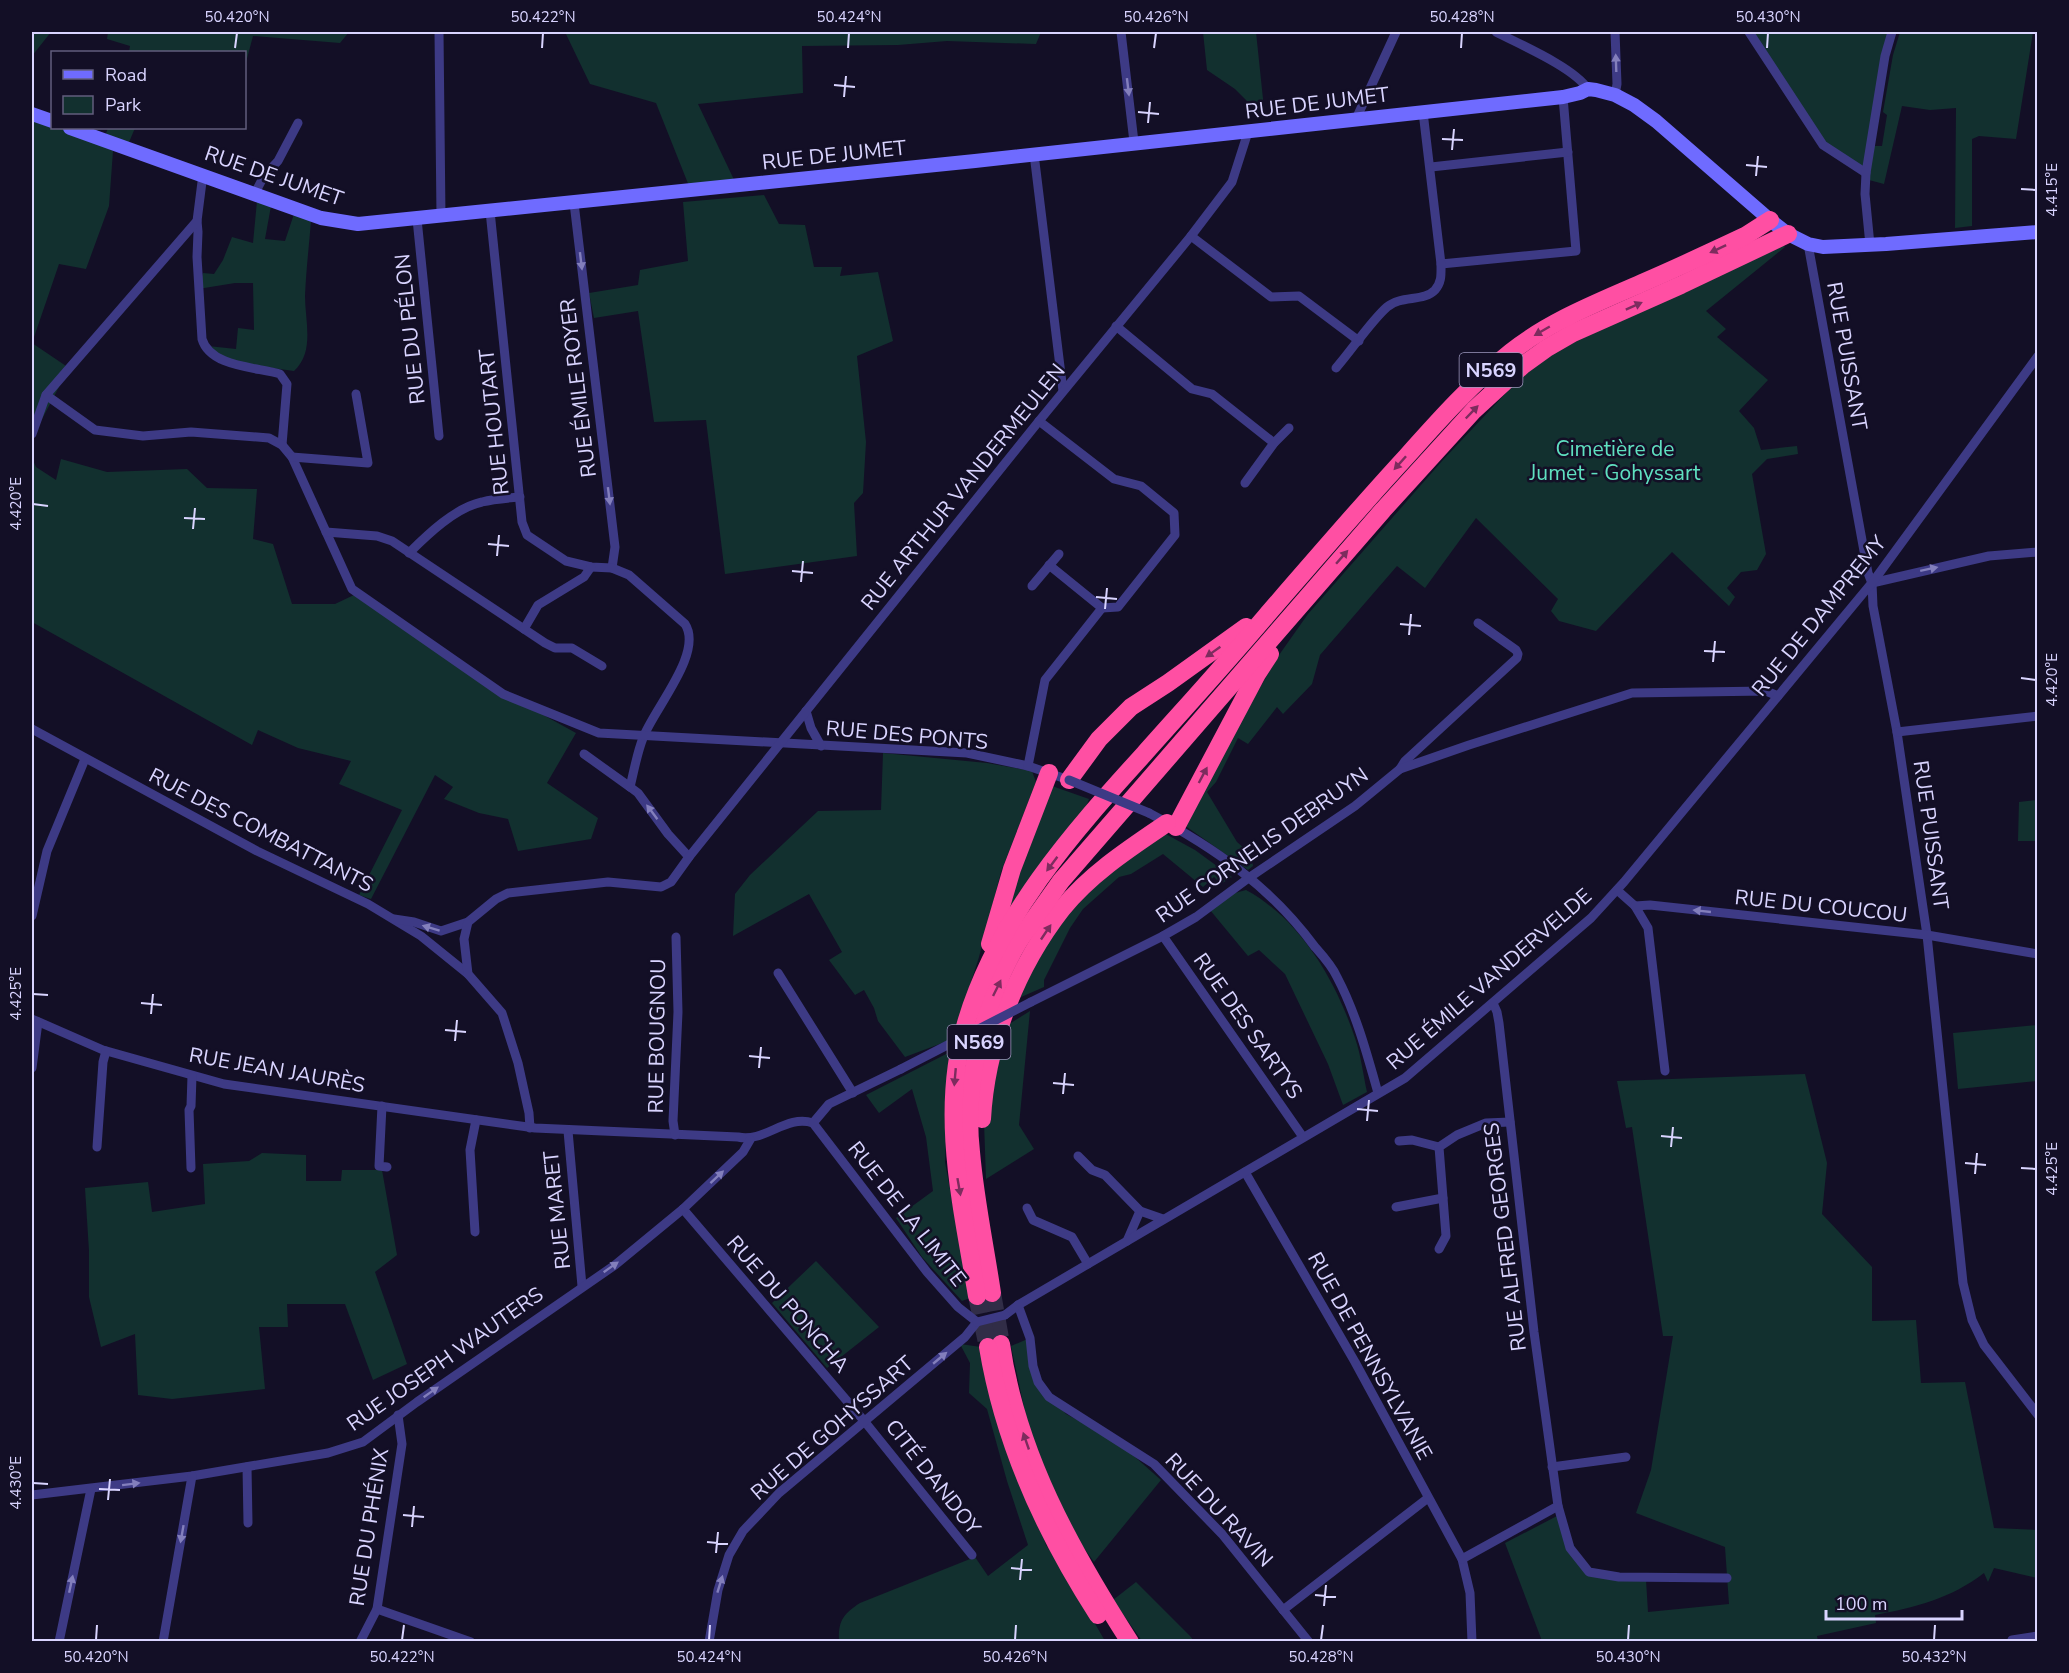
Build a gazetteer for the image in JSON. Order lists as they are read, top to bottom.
{
  "streets": {
    "highway": ["N569"],
    "street": [
      "RUE DE JUMET",
      "RUE DU PÉLON",
      "RUE PUISSANT",
      "RUE ÉMILE ROYER",
      "RUE HOUTART",
      "RUE ARTHUR VANDERMEULEN",
      "RUE DE DAMPREMY",
      "RUE DES PONTS",
      "RUE DES COMBATTANTS",
      "RUE CORNELIS DEBRUYN",
      "RUE DU COUCOU",
      "RUE ÉMILE VANDERVELDE",
      "RUE DES SARTYS",
      "RUE BOUGNOU",
      "RUE JEAN JAURÈS",
      "RUE MARET",
      "RUE DE LA LIMITE",
      "RUE ALFRED GEORGES",
      "RUE DU PONCHA",
      "RUE DE PENNSYLVANIE",
      "RUE JOSEPH WAUTERS",
      "RUE DE GOHYSSART",
      "CITÉ DANDOY",
      "RUE DU RAVIN",
      "RUE DU PHÉNIX"
    ]
  },
  "crossings": [
    ["RUE DE JUMET", "RUE DU PÉLON"],
    ["RUE DE JUMET", "RUE ÉMILE ROYER"],
    ["RUE DE JUMET", "RUE HOUTART"],
    ["RUE DE JUMET", "RUE ARTHUR VANDERMEULEN"],
    ["RUE PUISSANT", "RUE DE DAMPREMY"],
    ["RUE PUISSANT", "RUE DU COUCOU"],
    ["RUE ÉMILE ROYER", "RUE HOUTART"],
    ["RUE ARTHUR VANDERMEULEN", "RUE DES PONTS"],
    ["RUE DE DAMPREMY", "RUE CORNELIS DEBRUYN"],
    ["RUE DE DAMPREMY", "RUE ÉMILE VANDERVELDE"],
    ["RUE DES PONTS", "RUE CORNELIS DEBRUYN"],
    ["RUE DES PONTS", "RUE ÉMILE VANDERVELDE"],
    ["RUE DES COMBATTANTS", "RUE JEAN JAURÈS"],
    ["RUE CORNELIS DEBRUYN", "RUE DES SARTYS"],
    ["RUE CORNELIS DEBRUYN", "RUE JEAN JAURÈS"],
    ["RUE CORNELIS DEBRUYN", "RUE DE LA LIMITE"],
    ["RUE ÉMILE VANDERVELDE", "RUE DES SARTYS"],
    ["RUE ÉMILE VANDERVELDE", "RUE DE LA LIMITE"],
    ["RUE ÉMILE VANDERVELDE", "RUE ALFRED GEORGES"],
    ["RUE ÉMILE VANDERVELDE", "RUE DE PENNSYLVANIE"],
    ["RUE ÉMILE VANDERVELDE", "RUE DE GOHYSSART"],
    ["RUE ÉMILE VANDERVELDE", "RUE DU RAVIN"],
    ["RUE BOUGNOU", "RUE JEAN JAURÈS"],
    ["RUE JEAN JAURÈS", "RUE MARET"],
    ["RUE JEAN JAURÈS", "RUE DE LA LIMITE"],
    ["RUE JEAN JAURÈS", "RUE JOSEPH WAUTERS"],
    ["RUE MARET", "RUE JOSEPH WAUTERS"],
    ["RUE DE LA LIMITE", "RUE DE GOHYSSART"],
    ["RUE DU PONCHA", "RUE JOSEPH WAUTERS"],
    ["RUE DU PONCHA", "RUE DE GOHYSSART"],
    ["RUE DU PONCHA", "CITÉ DANDOY"],
    ["RUE JOSEPH WAUTERS", "RUE DU PHÉNIX"],
    ["RUE DE GOHYSSART", "CITÉ DANDOY"]
  ],
  "one_way": [
    "RUE ÉMILE ROYER",
    "RUE DU COUCOU",
    "RUE JOSEPH WAUTERS",
    "RUE DE GOHYSSART"
  ],
  "parks": ["Cimetière de Jumet - Gohyssart"],
  "legend": ["Road", "Park"],
  "scale_bar": "100 m",
  "coordinates": [
    "50.420°N",
    "50.422°N",
    "50.424°N",
    "50.426°N",
    "50.428°N",
    "50.430°N",
    "4.415°E",
    "4.420°E",
    "4.425°E",
    "4.430°E",
    "50.432°N"
  ]
}
